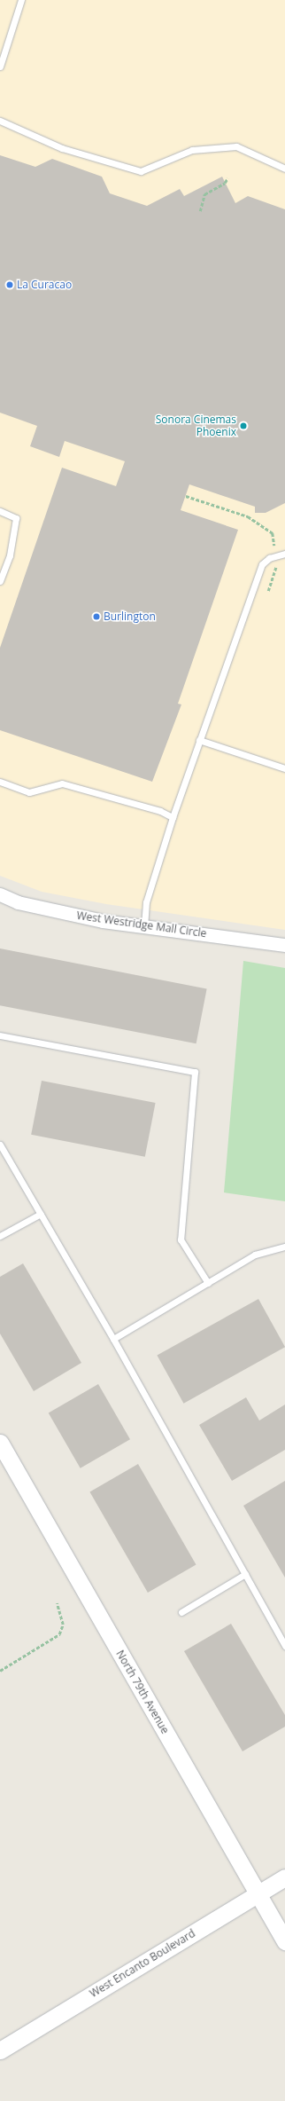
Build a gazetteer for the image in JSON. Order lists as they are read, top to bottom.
{
  "streets": {
    "street": ["West Westridge Mall Circle", "North 79th Avenue", "West Encanto Boulevard"]
  },
  "crossings": [
    ["North 79th Avenue", "West Encanto Boulevard"]
  ],
  "places": ["La Curacao", "Sonora Cinemas Phoenix", "Burlington"]
}
